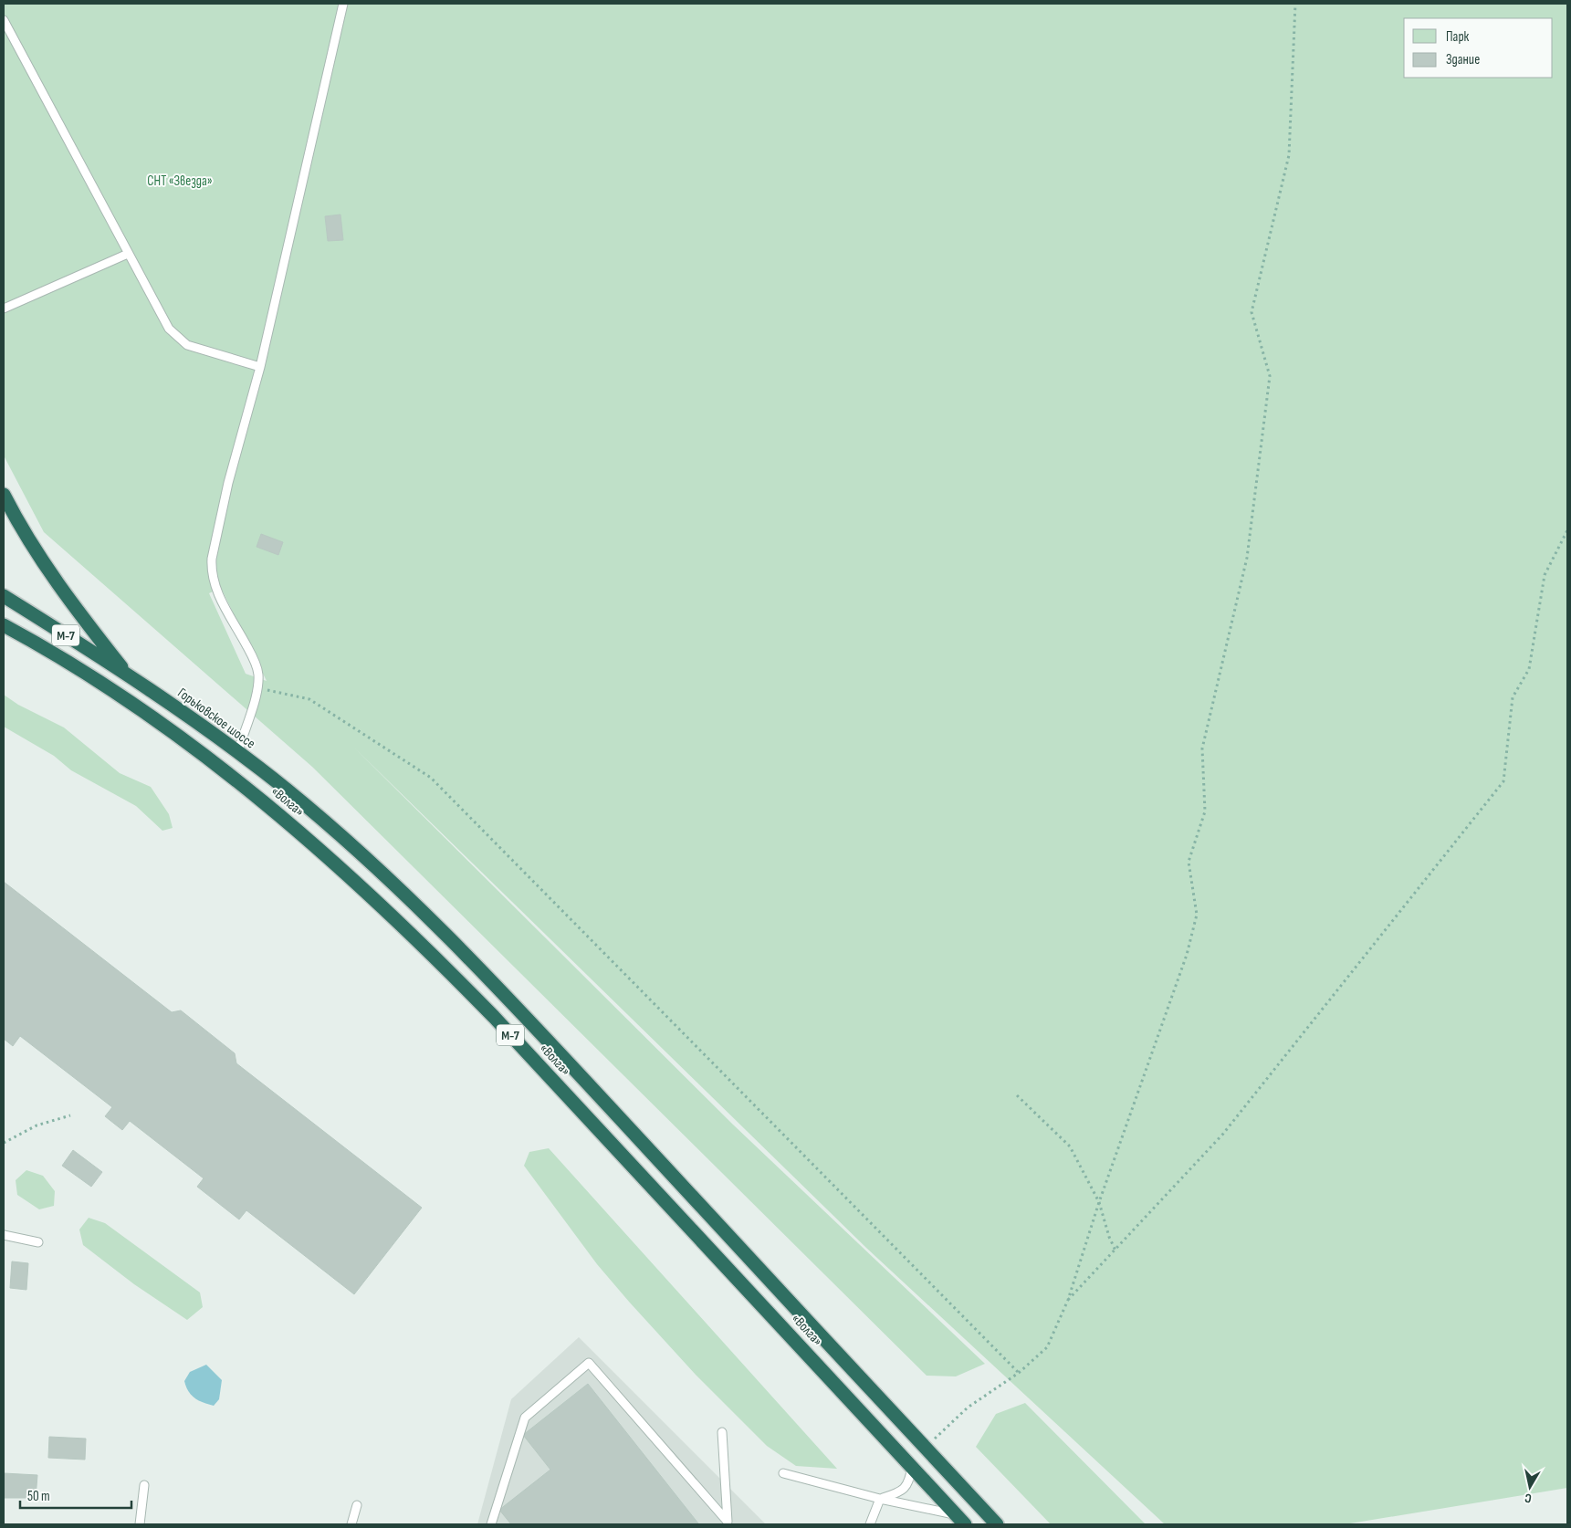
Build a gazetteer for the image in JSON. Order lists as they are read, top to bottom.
{
  "streets": {
    "highway": ["М-7", "Горьковское шоссе", "«Волга»"]
  },
  "crossings": [
    ["М-7", "Горьковское шоссе"],
    ["Горьковское шоссе", "«Волга»"]
  ],
  "parks": ["СНТ «Звезда»"],
  "legend": ["Парк", "Здание"],
  "scale_bar": "50 m",
  "north": "bottom"
}
